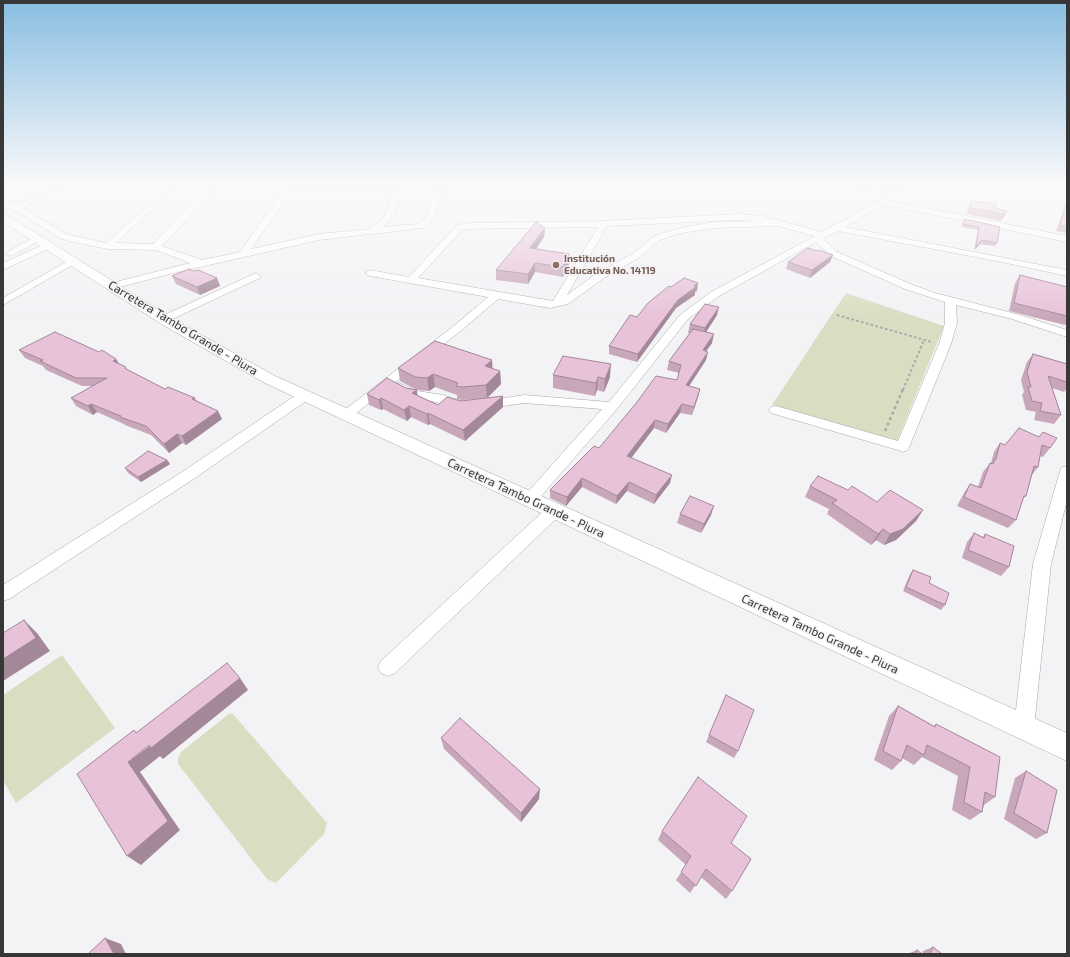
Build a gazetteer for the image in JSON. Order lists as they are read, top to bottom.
{
  "streets": {
    "main road": ["Carretera Tambo Grande - Piura"]
  },
  "places": ["Institución Educativa No. 14119"]
}
